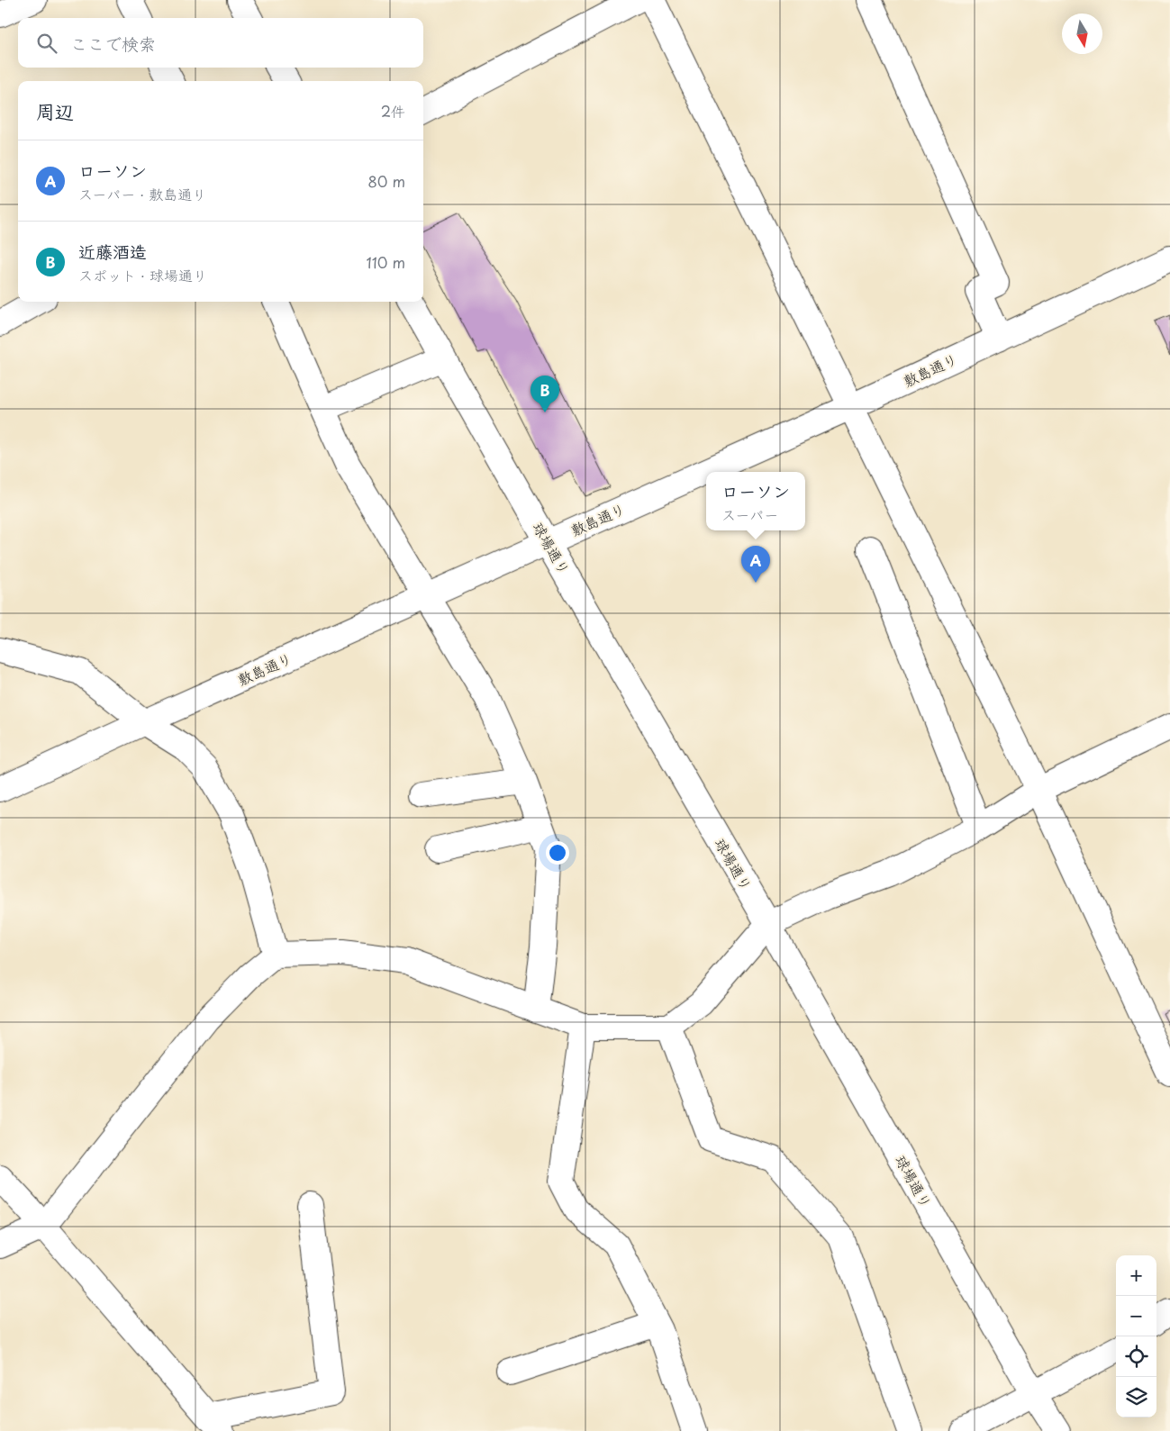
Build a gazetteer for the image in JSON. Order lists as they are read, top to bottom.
{
  "streets": {
    "street": ["敷島通り", "球場通り"]
  },
  "crossings": [
    ["敷島通り", "球場通り"]
  ],
  "north": "bottom",
  "page": {
    "search": "ここで検索",
    "heading": ["周辺", "2件"],
    "list": [
      {
        "mark": "A",
        "name": "ローソン",
        "note": "スーパー · 敷島通り",
        "value": "80 m"
      },
      {
        "mark": "B",
        "name": "近藤酒造",
        "note": "スポット · 球場通り",
        "value": "110 m"
      }
    ],
    "pins": ["B", "A"],
    "popup": ["ローソン", "スーパー"],
    "map_buttons": ["+", "−"]
  }
}
